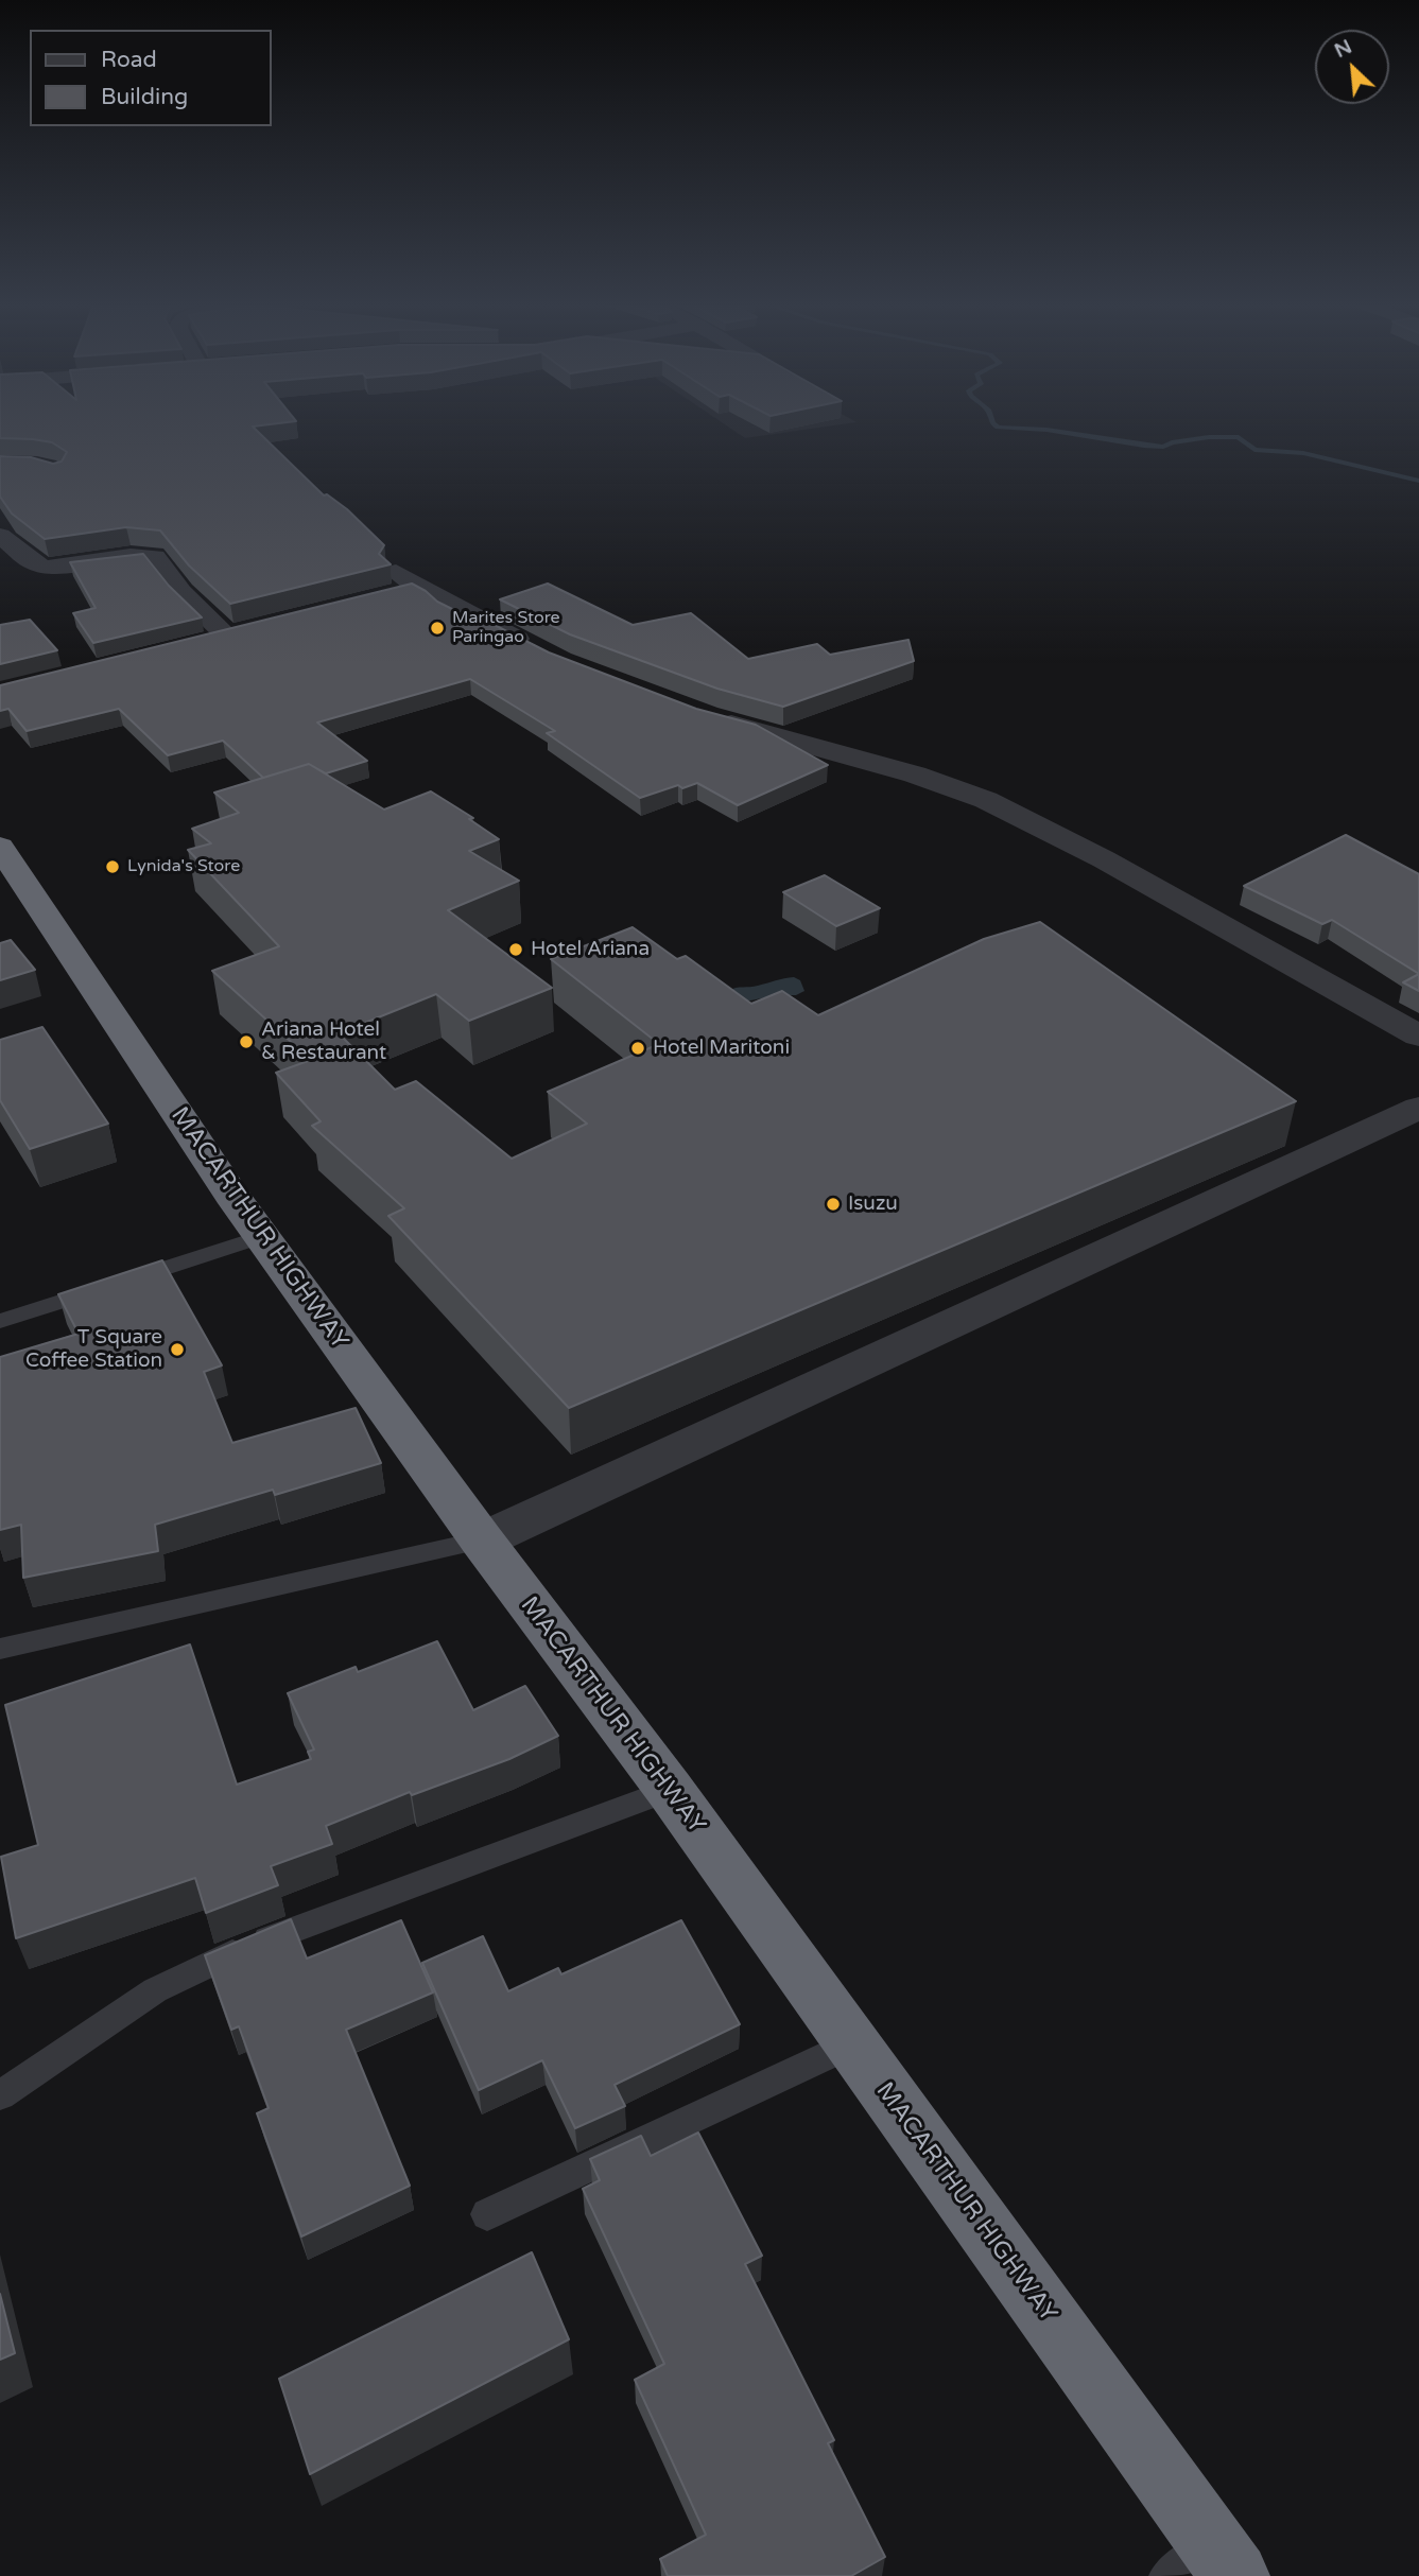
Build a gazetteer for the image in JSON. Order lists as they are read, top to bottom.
{
  "streets": {
    "highway": ["MACARTHUR HIGHWAY"]
  },
  "places": [
    "Marites Store Paringao",
    "Lynida's Store",
    "Hotel Ariana",
    "Ariana Hotel & Restaurant",
    "Hotel Maritoni",
    "Isuzu",
    "T Square Coffee Station"
  ],
  "legend": ["Road", "Building"],
  "north": "top left"
}
